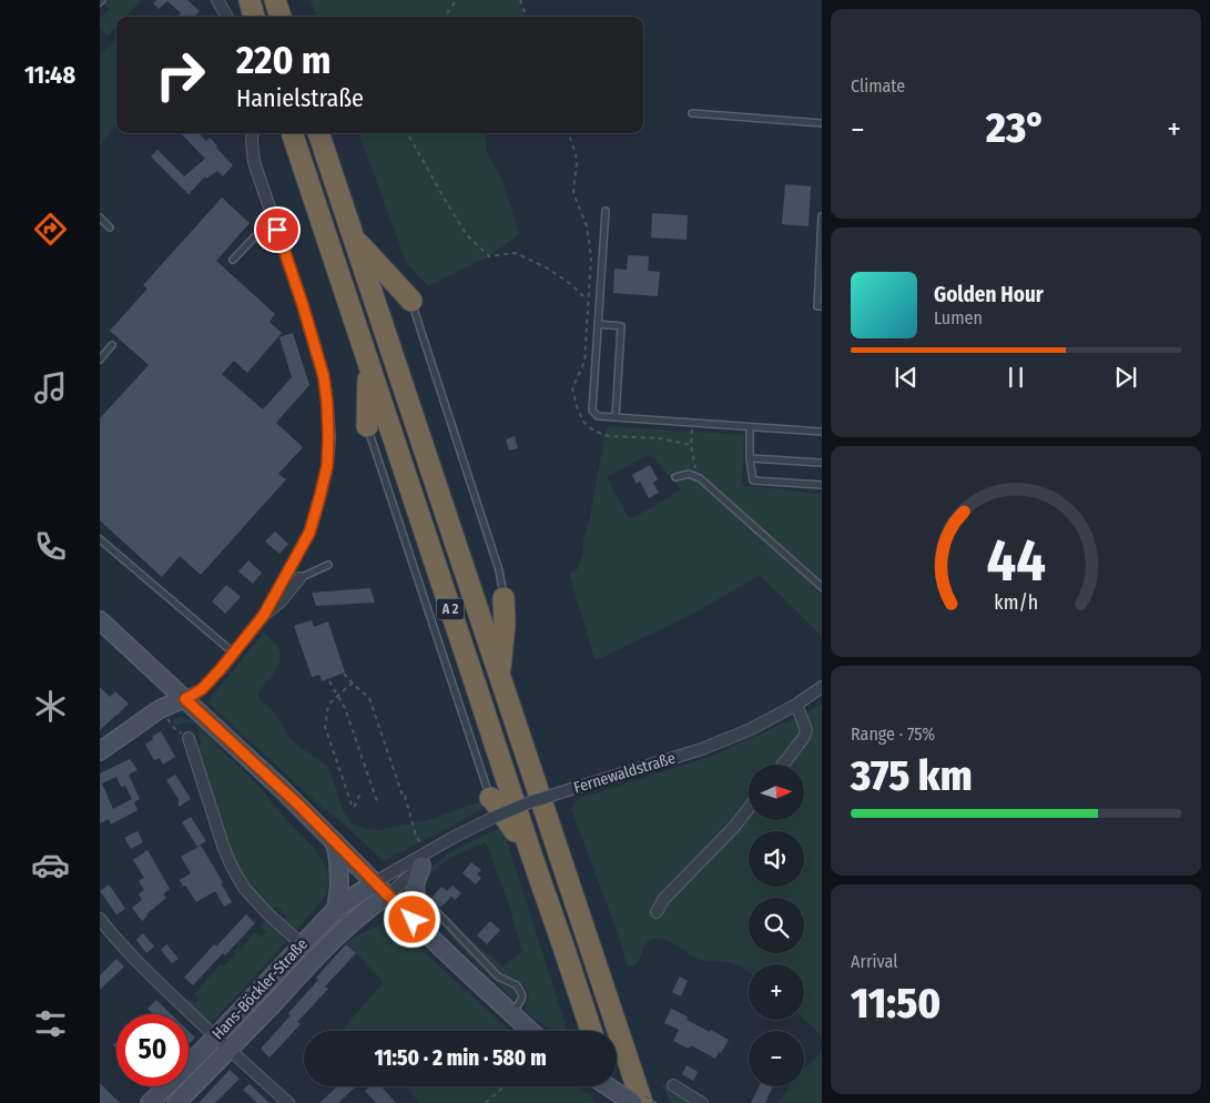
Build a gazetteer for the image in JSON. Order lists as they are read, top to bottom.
{
  "streets": {
    "highway": ["A 2"],
    "main road": ["Hans-Böckler-Straße"],
    "street": ["Fernewaldstraße"]
  },
  "crossings": [
    ["Fernewaldstraße", "Hans-Böckler-Straße"]
  ],
  "north": "right",
  "page": {
    "tabs": "11:48",
    "tile": [
      "Climate",
      ["Range · 75%", "375 km"],
      ["Arrival", "11:50"]
    ],
    "turn": ["220 m", "Hanielstraße"],
    "heat": ["−", "23°", "+"],
    "song": ["Golden Hour", "Lumen"],
    "map_buttons": ["+", "−"],
    "limit": "50",
    "trip": "11:50 · 2 min · 580 m",
    "gauge": ["44", "km/h"]
  }
}
